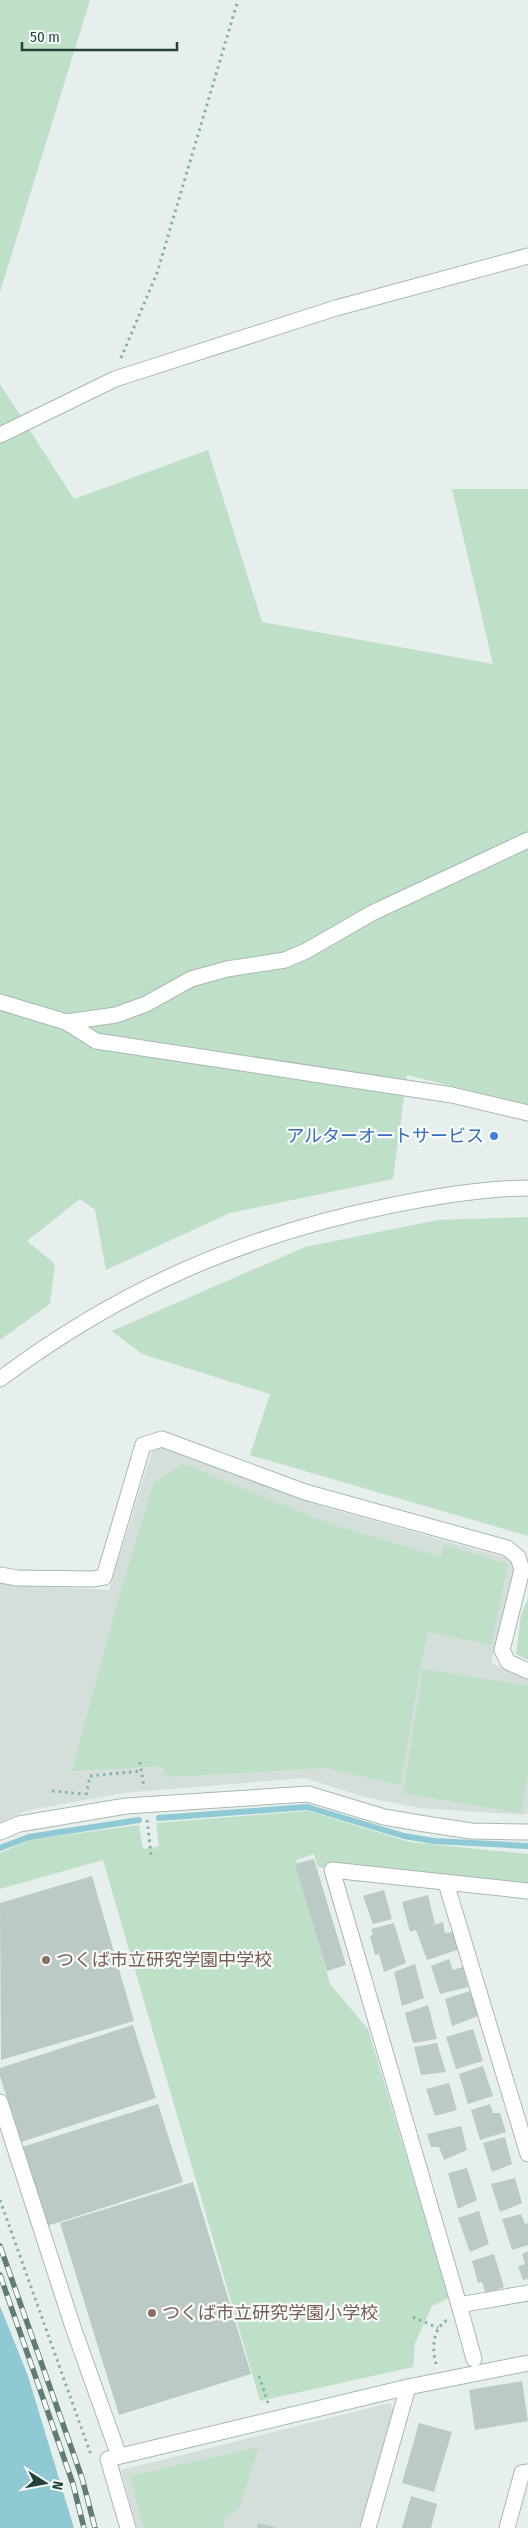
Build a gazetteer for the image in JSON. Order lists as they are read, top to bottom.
{
  "places": ["アルターオートサービス", "つくば市立研究学園中学校", "つくば市立研究学園小学校"],
  "scale_bar": "50 m",
  "north": "right"
}
